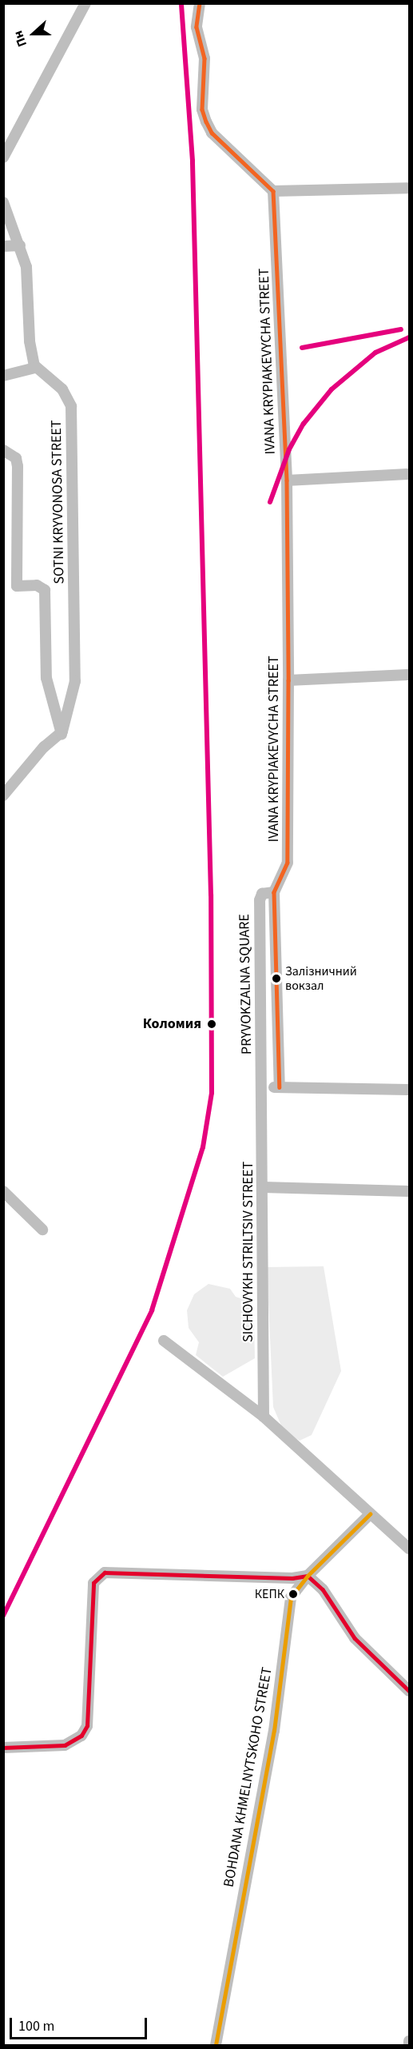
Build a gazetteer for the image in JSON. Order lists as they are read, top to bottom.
{
  "streets": {
    "street": [
      "IVANA KRYPIAKEVYCHA STREET",
      "SOTNI KRYVONOSA STREET",
      "PRYVOKZALNA SQUARE",
      "SICHOVYKH STRILTSIV STREET",
      "BOHDANA KHMELNYTSKOHO STREET"
    ]
  },
  "crossings": [
    ["IVANA KRYPIAKEVYCHA STREET", "PRYVOKZALNA SQUARE"],
    ["PRYVOKZALNA SQUARE", "SICHOVYKH STRILTSIV STREET"]
  ],
  "places": ["Залізничний вокзал", "Коломия", "КЕПК"],
  "scale_bar": "100 m",
  "north": "left"
}
